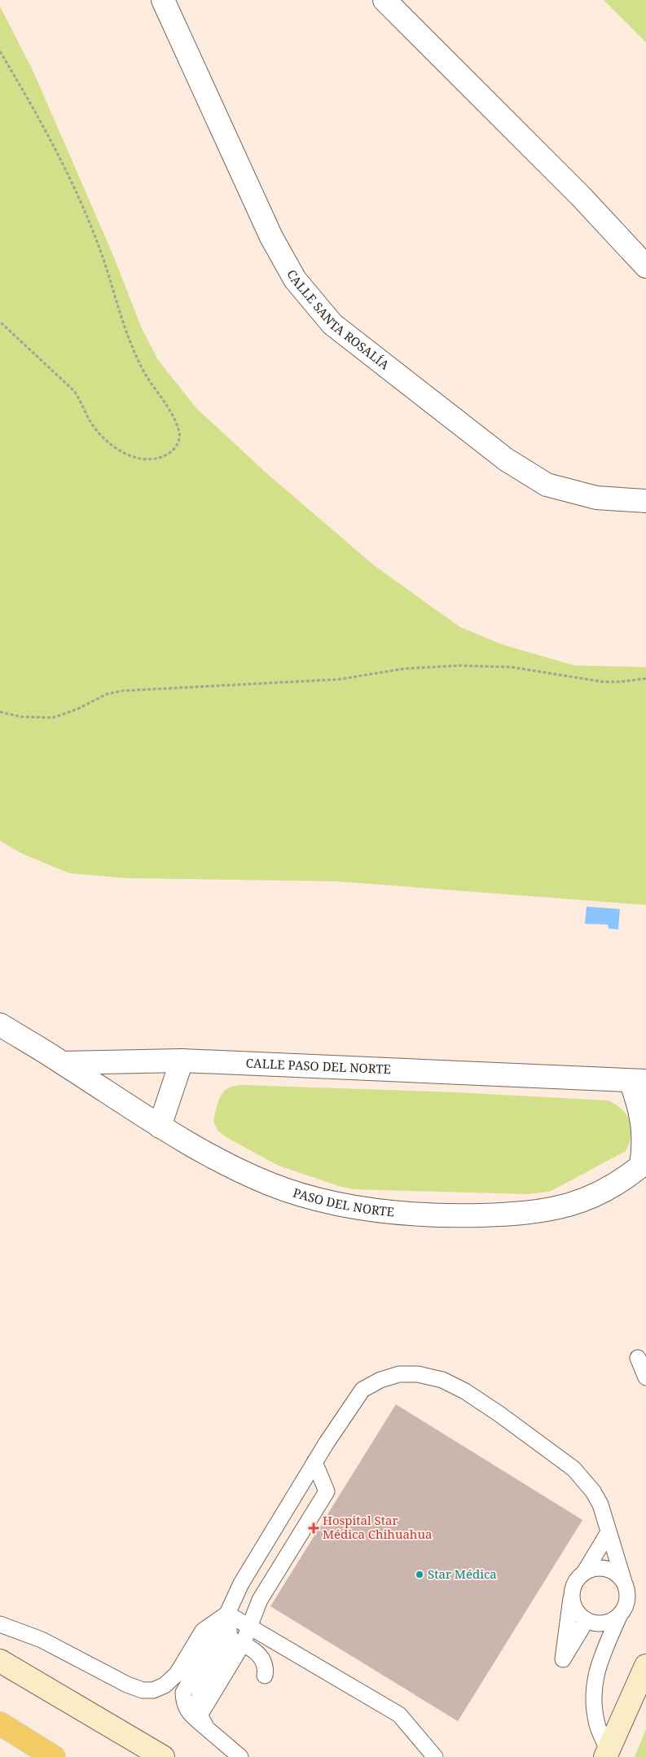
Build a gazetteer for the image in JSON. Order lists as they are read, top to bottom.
{
  "streets": {
    "street": ["CALLE SANTA ROSALÍA", "CALLE PASO DEL NORTE", "PASO DEL NORTE"]
  },
  "crossings": [
    ["CALLE PASO DEL NORTE", "PASO DEL NORTE"]
  ],
  "places": {
    "health": ["Hospital Star Médica Chihuahua"],
    "other": ["Star Médica"]
  }
}
